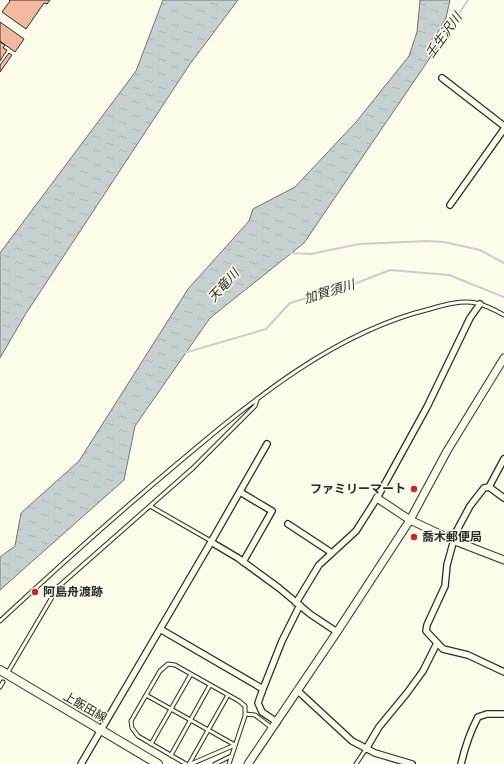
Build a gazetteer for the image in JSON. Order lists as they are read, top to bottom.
{
  "streets": {
    "main road": ["上飯田線"]
  },
  "water": ["壬生沢川", "天竜川", "加賀須川"],
  "places": ["ファミリーマート", "喬木郵便局", "阿島舟渡跡"]
}
